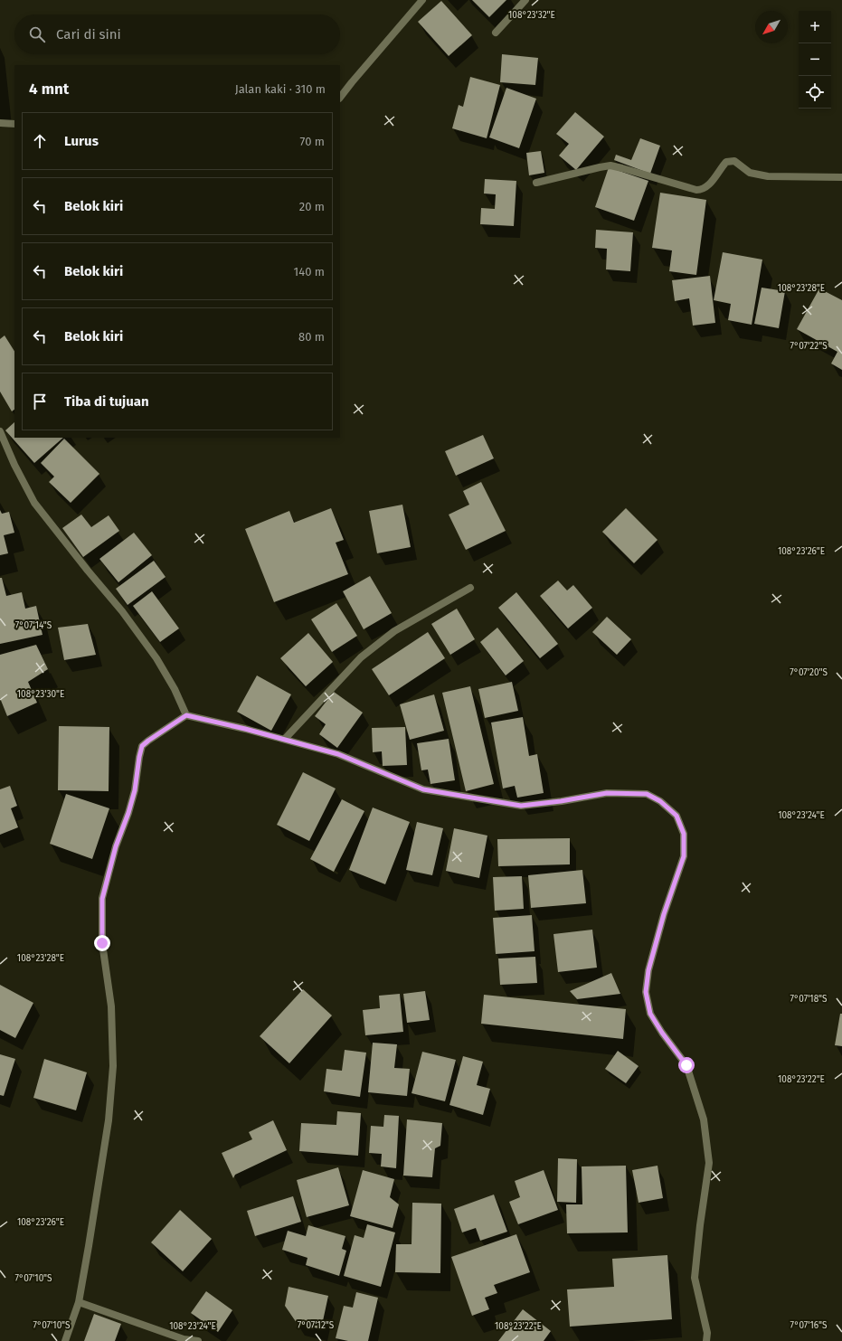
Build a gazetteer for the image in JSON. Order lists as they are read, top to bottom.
{
  "north": "bottom left",
  "page": {
    "map_buttons": ["+", "−"],
    "search": "Cari di sini",
    "heading": ["4 mnt", "Jalan kaki · 310 m"],
    "list": [
      ["Lurus", "70 m"],
      ["Belok kiri", "20 m"],
      ["Belok kiri", "140 m"],
      ["Belok kiri", "80 m"],
      "Tiba di tujuan"
    ]
  },
  "coordinates": [
    "108°23'32\"E",
    "108°23'28\"E",
    "7°07'22\"S",
    "108°23'26\"E",
    "7°07'14\"S",
    "7°07'20\"S",
    "108°23'30\"E",
    "108°23'24\"E",
    "7°07'18\"S",
    "108°23'22\"E",
    "7°07'10\"S",
    "7°07'16\"S",
    "7°07'12\"S"
  ]
}
